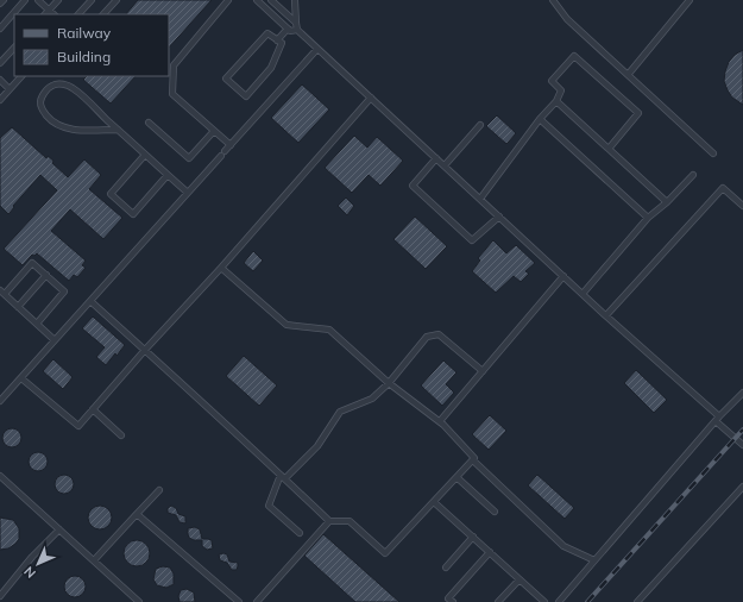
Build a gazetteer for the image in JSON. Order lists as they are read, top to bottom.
{
  "legend": ["Railway", "Building"],
  "north": "bottom left"
}
